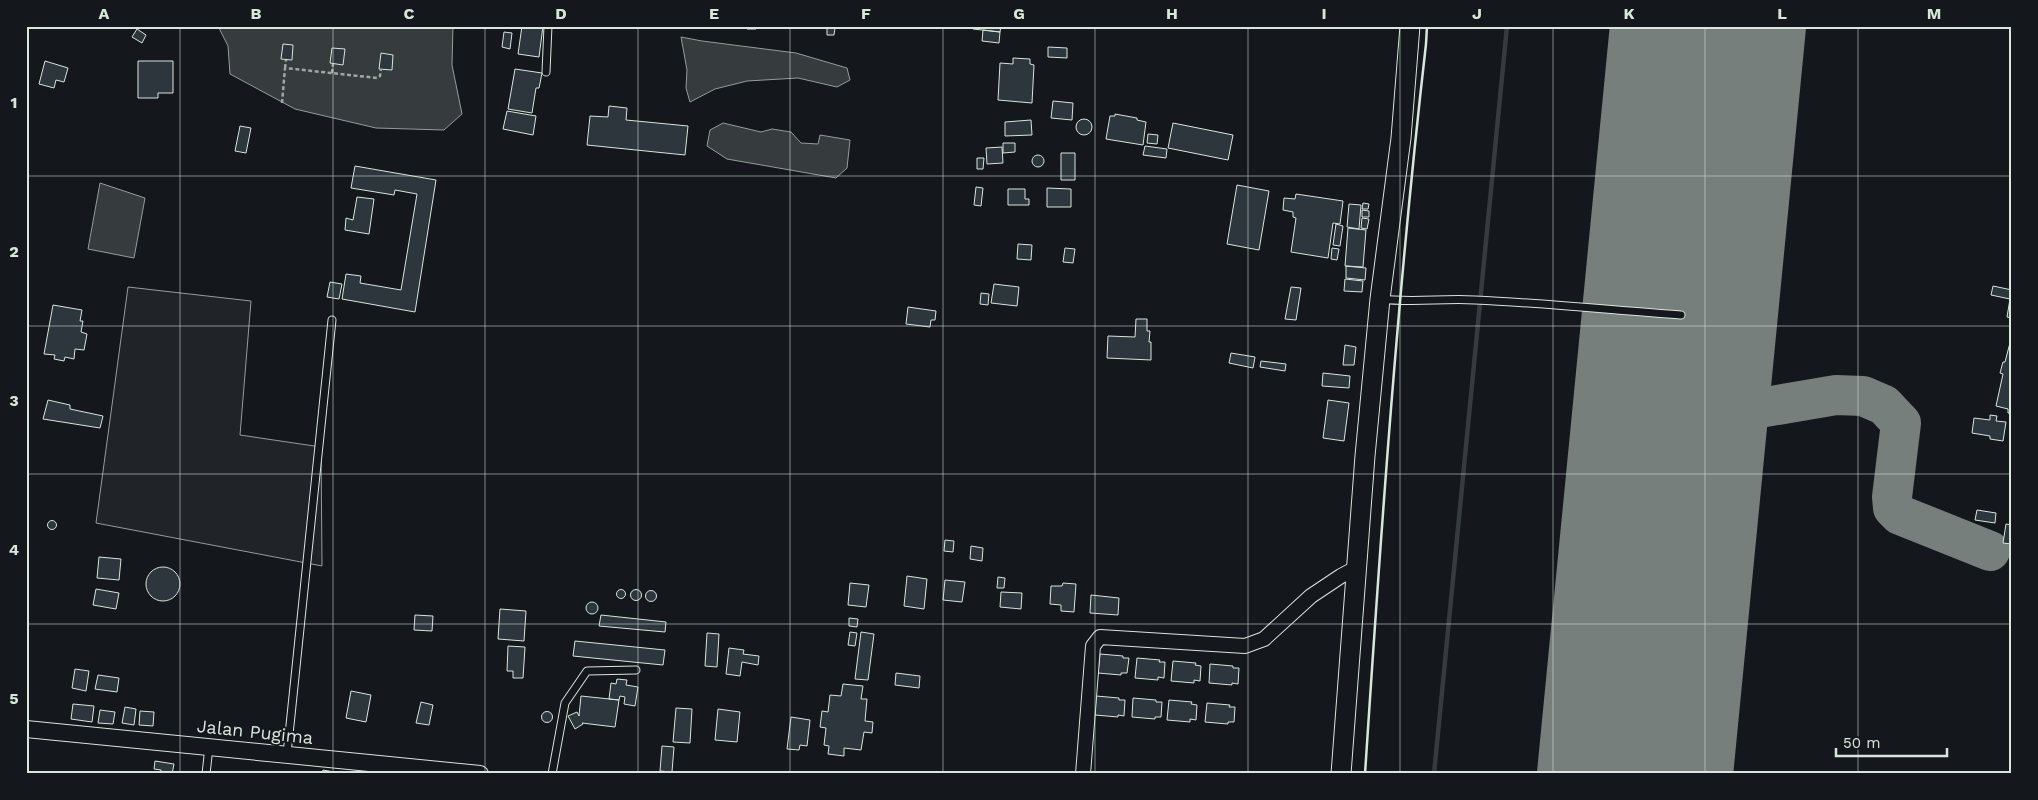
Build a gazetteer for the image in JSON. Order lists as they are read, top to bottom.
{
  "streets": {
    "street": ["Jalan Pugima"]
  },
  "scale_bar": "50 m",
  "grid": {
    "columns": [
      "A",
      "B",
      "C",
      "D",
      "E",
      "F",
      "G",
      "H",
      "I",
      "J",
      "K",
      "L",
      "M"
    ],
    "rows": [
      "1",
      "2",
      "3",
      "4",
      "5"
    ]
  }
}
